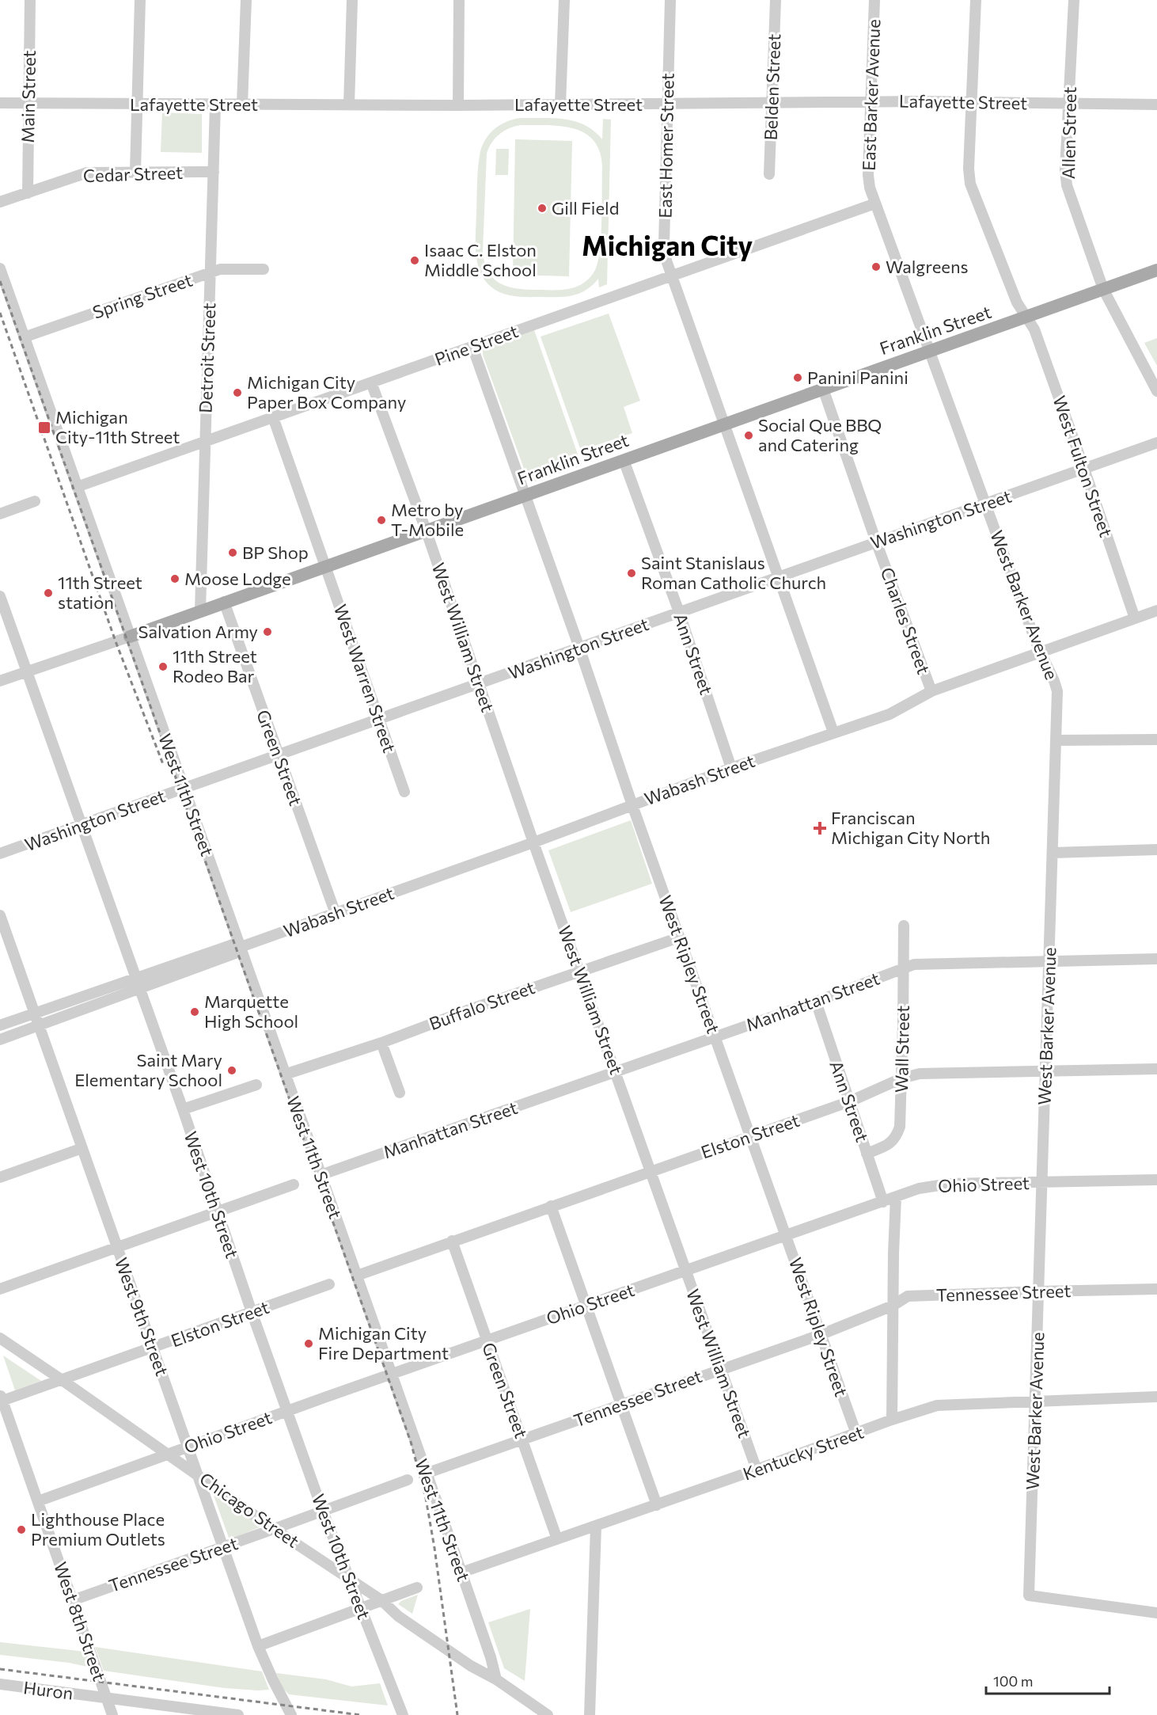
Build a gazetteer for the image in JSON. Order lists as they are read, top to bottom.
{
  "streets": {
    "main road": ["Franklin Street"],
    "street": [
      "Belden Street",
      "East Barker Avenue",
      "Main Street",
      "Lafayette Street",
      "Allen Street",
      "East Homer Street",
      "Cedar Street",
      "Spring Street",
      "Pine Street",
      "Detroit Street",
      "West Fulton Street",
      "Washington Street",
      "West Barker Avenue",
      "Charles Street",
      "West William Street",
      "Ann Street",
      "West Warren Street",
      "Green Street",
      "Wabash Street",
      "West 11th Street",
      "West Ripley Street",
      "Manhattan Street",
      "Buffalo Street",
      "Wall Street",
      "Elston Street",
      "Ohio Street",
      "West 10th Street",
      "Tennessee Street",
      "West 9th Street",
      "Kentucky Street",
      "Chicago Street",
      "West 8th Street",
      "Huron"
    ]
  },
  "crossings": [
    ["Belden Street", "Lafayette Street"],
    ["East Barker Avenue", "Lafayette Street"],
    ["East Barker Avenue", "Franklin Street"],
    ["East Barker Avenue", "Pine Street"],
    ["East Barker Avenue", "West Barker Avenue"],
    ["Main Street", "Lafayette Street"],
    ["Main Street", "Cedar Street"],
    ["Lafayette Street", "Allen Street"],
    ["Lafayette Street", "East Homer Street"],
    ["Lafayette Street", "Detroit Street"],
    ["Lafayette Street", "West Fulton Street"],
    ["Allen Street", "Franklin Street"],
    ["East Homer Street", "Franklin Street"],
    ["East Homer Street", "Pine Street"],
    ["East Homer Street", "Washington Street"],
    ["East Homer Street", "Wabash Street"],
    ["Cedar Street", "Detroit Street"],
    ["Spring Street", "Detroit Street"],
    ["Spring Street", "West 11th Street"],
    ["Franklin Street", "Detroit Street"],
    ["Franklin Street", "West Fulton Street"],
    ["Franklin Street", "West Barker Avenue"],
    ["Franklin Street", "Charles Street"],
    ["Franklin Street", "West William Street"],
    ["Franklin Street", "Ann Street"],
    ["Franklin Street", "West Warren Street"],
    ["Franklin Street", "Green Street"],
    ["Franklin Street", "West 11th Street"],
    ["Franklin Street", "West Ripley Street"],
    ["Franklin Street", "West 10th Street"],
    ["Pine Street", "Detroit Street"],
    ["Pine Street", "West William Street"],
    ["Pine Street", "West Warren Street"],
    ["Pine Street", "West 11th Street"],
    ["Pine Street", "West Ripley Street"],
    ["West Fulton Street", "Washington Street"],
    ["West Fulton Street", "Wabash Street"],
    ["Washington Street", "West Barker Avenue"],
    ["Washington Street", "Charles Street"],
    ["Washington Street", "West William Street"],
    ["Washington Street", "Ann Street"],
    ["Washington Street", "West Warren Street"],
    ["Washington Street", "Green Street"],
    ["Washington Street", "West 11th Street"],
    ["Washington Street", "West Ripley Street"],
    ["Washington Street", "West 10th Street"],
    ["West Barker Avenue", "Wabash Street"],
    ["West Barker Avenue", "Manhattan Street"],
    ["West Barker Avenue", "Elston Street"],
    ["West Barker Avenue", "Ohio Street"],
    ["West Barker Avenue", "Tennessee Street"],
    ["West Barker Avenue", "Kentucky Street"],
    ["Charles Street", "Wabash Street"],
    ["West William Street", "Wabash Street"],
    ["West William Street", "Manhattan Street"],
    ["West William Street", "Buffalo Street"],
    ["West William Street", "Elston Street"],
    ["West William Street", "Ohio Street"],
    ["West William Street", "Tennessee Street"],
    ["West William Street", "Kentucky Street"],
    ["Ann Street", "Wabash Street"],
    ["Ann Street", "Manhattan Street"],
    ["Ann Street", "Wall Street"],
    ["Ann Street", "Elston Street"],
    ["Ann Street", "Ohio Street"],
    ["Green Street", "Wabash Street"],
    ["Green Street", "Elston Street"],
    ["Green Street", "Ohio Street"],
    ["Green Street", "Tennessee Street"],
    ["Green Street", "Kentucky Street"],
    ["Wabash Street", "West 11th Street"],
    ["Wabash Street", "West Ripley Street"],
    ["Wabash Street", "West 10th Street"],
    ["Wabash Street", "West 9th Street"],
    ["West 11th Street", "Manhattan Street"],
    ["West 11th Street", "Buffalo Street"],
    ["West 11th Street", "Elston Street"],
    ["West 11th Street", "Ohio Street"],
    ["West 11th Street", "Tennessee Street"],
    ["West 11th Street", "Kentucky Street"],
    ["West 11th Street", "Chicago Street"],
    ["West Ripley Street", "Manhattan Street"],
    ["West Ripley Street", "Buffalo Street"],
    ["West Ripley Street", "Elston Street"],
    ["West Ripley Street", "Ohio Street"],
    ["West Ripley Street", "Tennessee Street"],
    ["West Ripley Street", "Kentucky Street"],
    ["Manhattan Street", "Wall Street"],
    ["Wall Street", "Elston Street"],
    ["Elston Street", "West 10th Street"],
    ["Elston Street", "West 9th Street"],
    ["Elston Street", "Chicago Street"],
    ["Elston Street", "West 8th Street"],
    ["Ohio Street", "West 10th Street"],
    ["Ohio Street", "West 9th Street"],
    ["Ohio Street", "Chicago Street"],
    ["Ohio Street", "West 8th Street"],
    ["West 10th Street", "Tennessee Street"],
    ["West 10th Street", "Chicago Street"],
    ["Tennessee Street", "West 9th Street"],
    ["Tennessee Street", "Chicago Street"],
    ["Tennessee Street", "West 8th Street"],
    ["West 9th Street", "Chicago Street"],
    ["West 8th Street", "Huron"]
  ],
  "districts": ["Michigan City"],
  "places": {
    "other": [
      "Gill Field",
      "Isaac C. Elston Middle School",
      "Walgreens",
      "Panini Panini",
      "Michigan City Paper Box Company",
      "Social Que BBQ and Catering",
      "Metro by T-Mobile",
      "BP Shop",
      "Saint Stanislaus Roman Catholic Church",
      "Moose Lodge",
      "11th Street station",
      "Salvation Army",
      "11th Street Rodeo Bar",
      "Marquette High School",
      "Saint Mary Elementary School",
      "Michigan City Fire Department",
      "Lighthouse Place Premium Outlets"
    ],
    "transit": ["Michigan City-11th Street"],
    "health": ["Franciscan Michigan City North"]
  },
  "scale_bar": "100 m"
}
